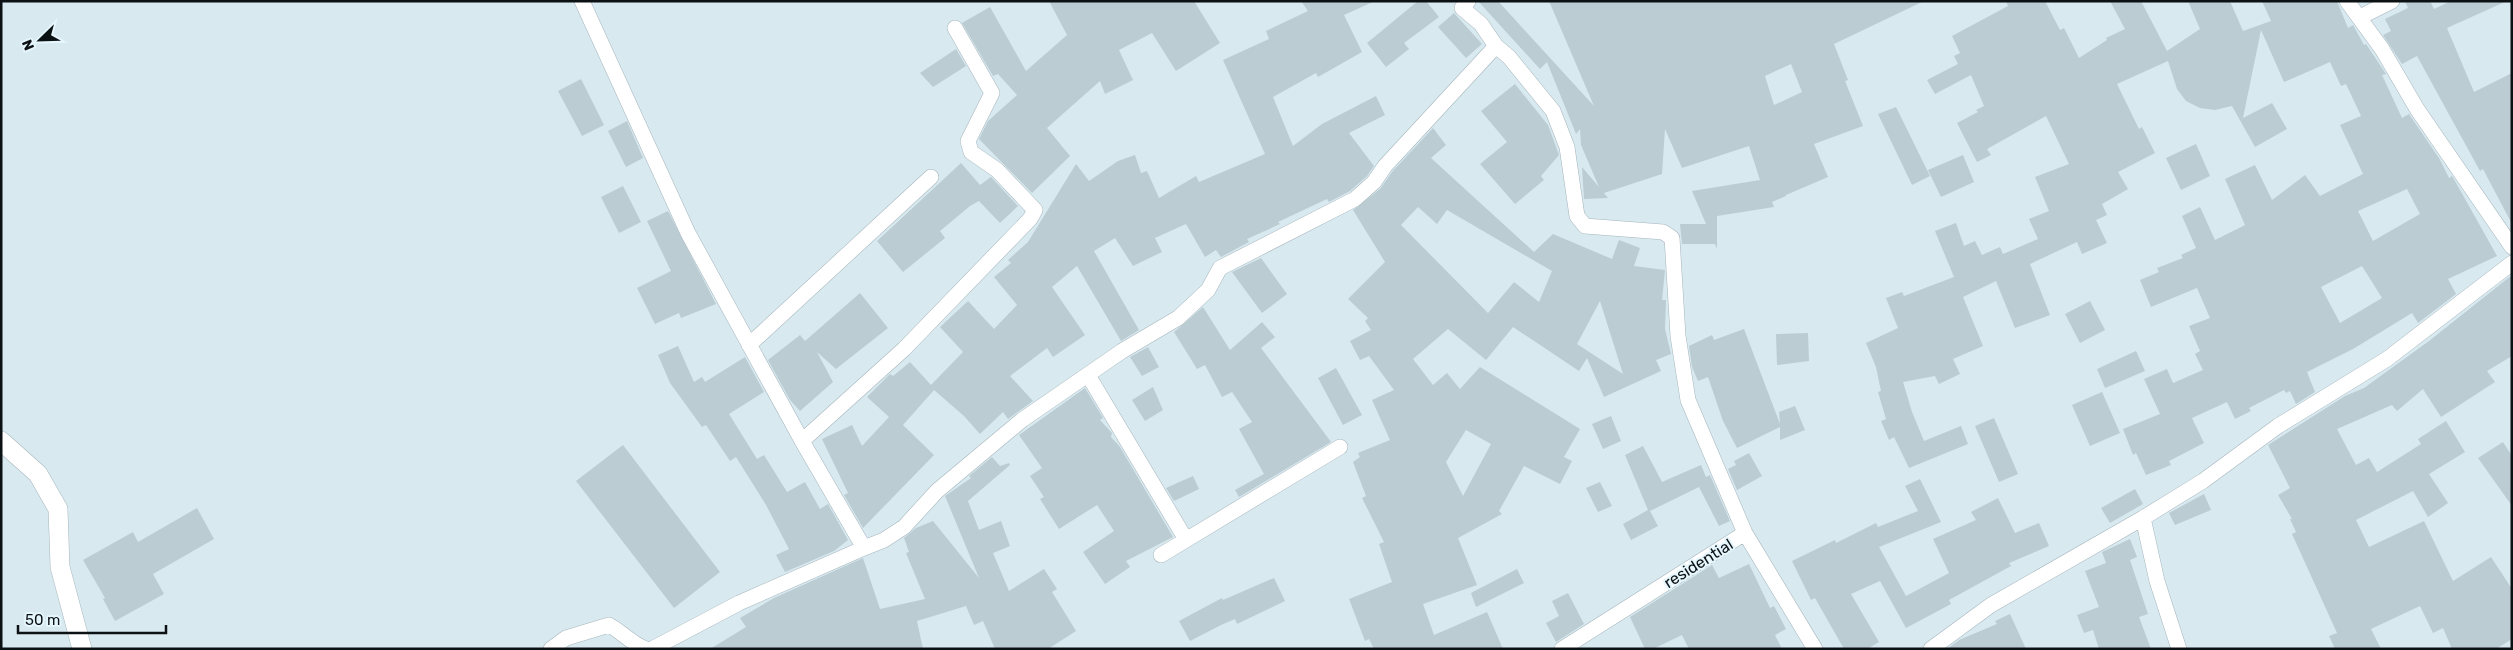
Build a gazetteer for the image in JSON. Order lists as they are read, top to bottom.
{
  "streets": {
    "street": ["residential"]
  },
  "scale_bar": "50 m",
  "north": "bottom left"
}
